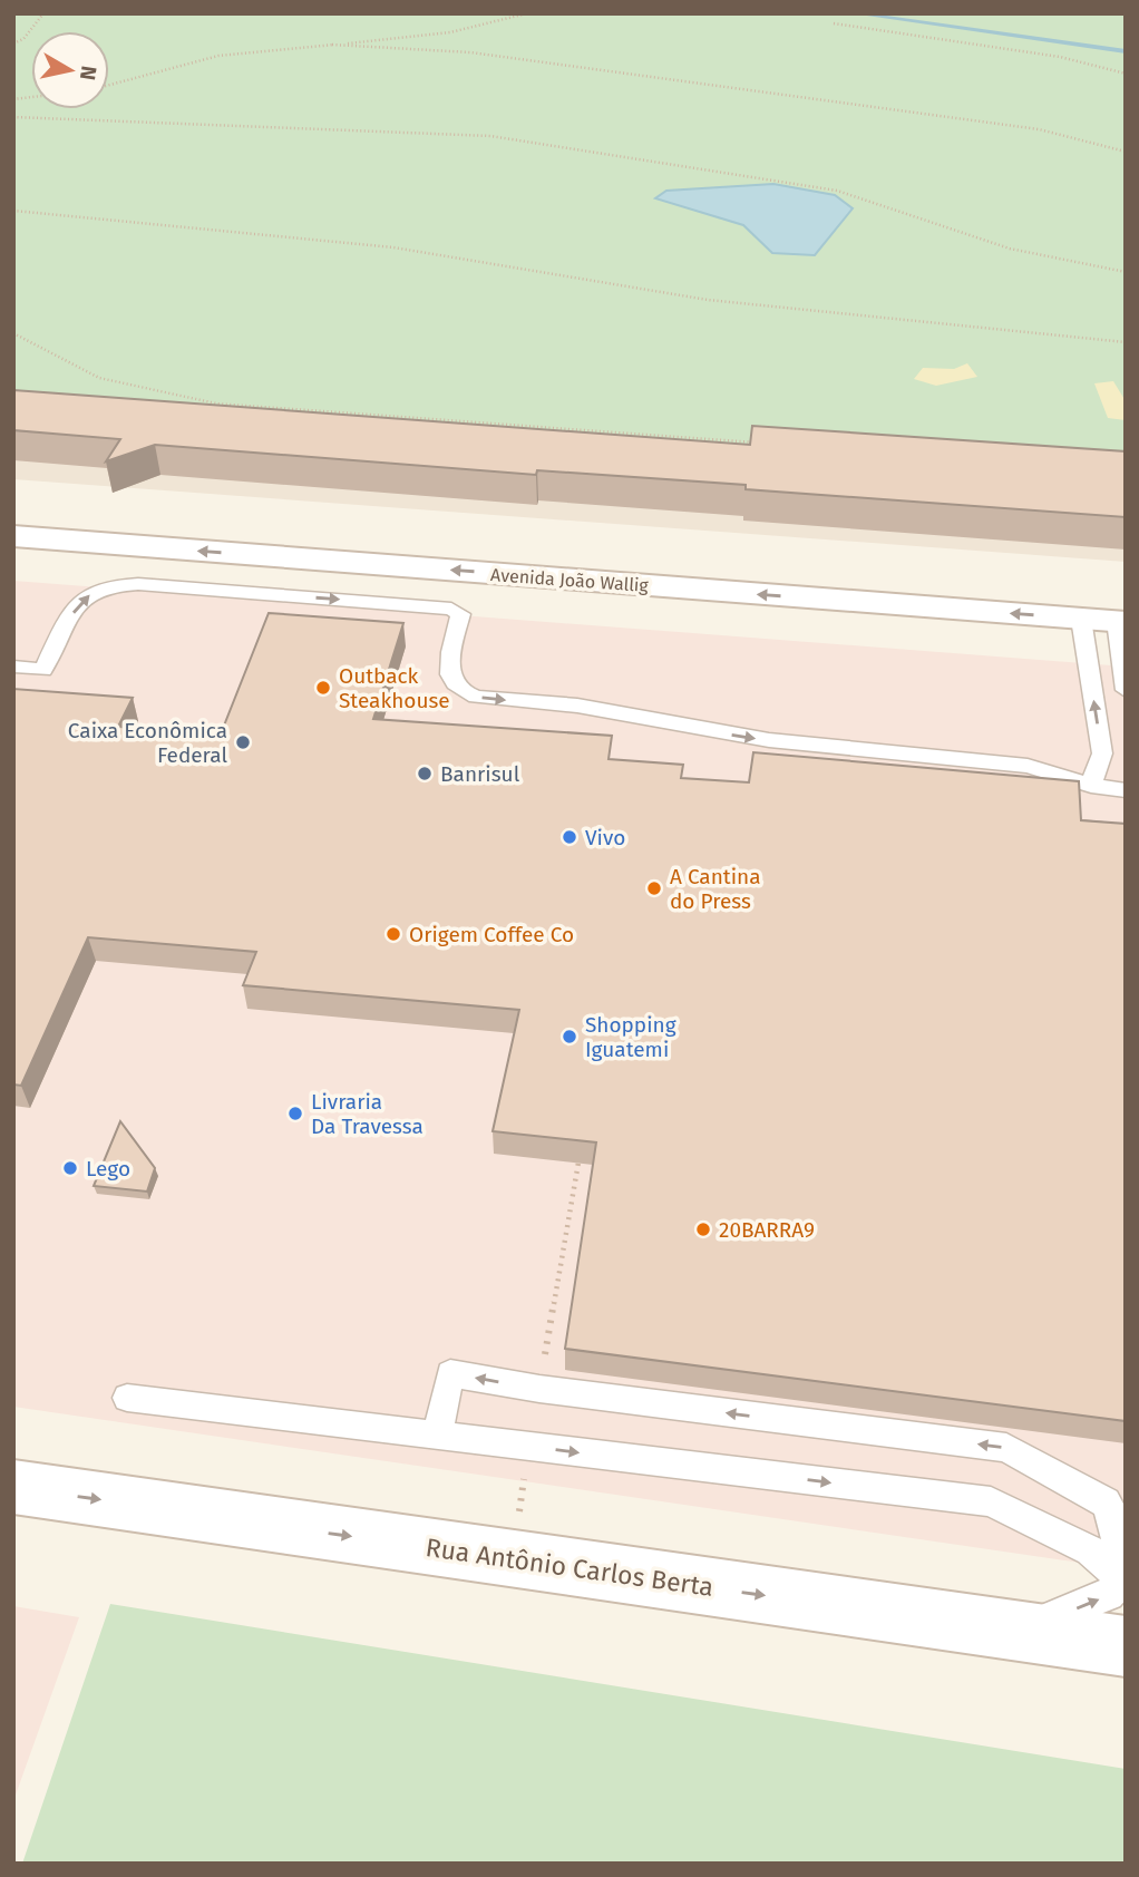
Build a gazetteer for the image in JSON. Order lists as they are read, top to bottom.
{
  "streets": {
    "main road": ["Avenida João Wallig", "Rua Antônio Carlos Berta"]
  },
  "one_way": ["Avenida João Wallig", "Rua Antônio Carlos Berta"],
  "places": [
    "Outback Steakhouse",
    "Caixa Econômica Federal",
    "Banrisul",
    "Vivo",
    "A Cantina do Press",
    "Origem Coffee Co",
    "Shopping Iguatemi",
    "Livraria Da Travessa",
    "Lego",
    "20BARRA9"
  ],
  "north": "right"
}
